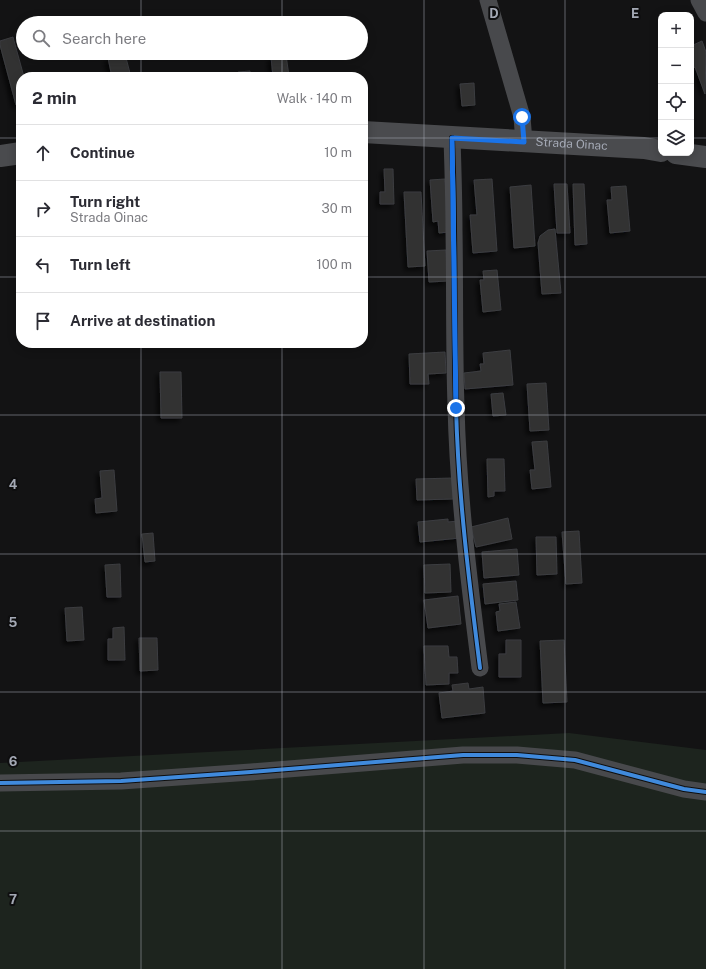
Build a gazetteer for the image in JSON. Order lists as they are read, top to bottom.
{
  "streets": {
    "main road": ["Strada Oinac"]
  },
  "page": {
    "map_buttons": ["+", "−"],
    "search": "Search here",
    "heading": ["2 min", "Walk · 140 m"],
    "list": [
      ["Continue", "10 m"],
      ["Turn right", "Strada Oinac", "30 m"],
      ["Turn left", "100 m"],
      "Arrive at destination"
    ]
  },
  "grid": {
    "columns": ["D", "E"],
    "rows": [
      "4",
      "5",
      "6",
      "7"
    ]
  }
}
